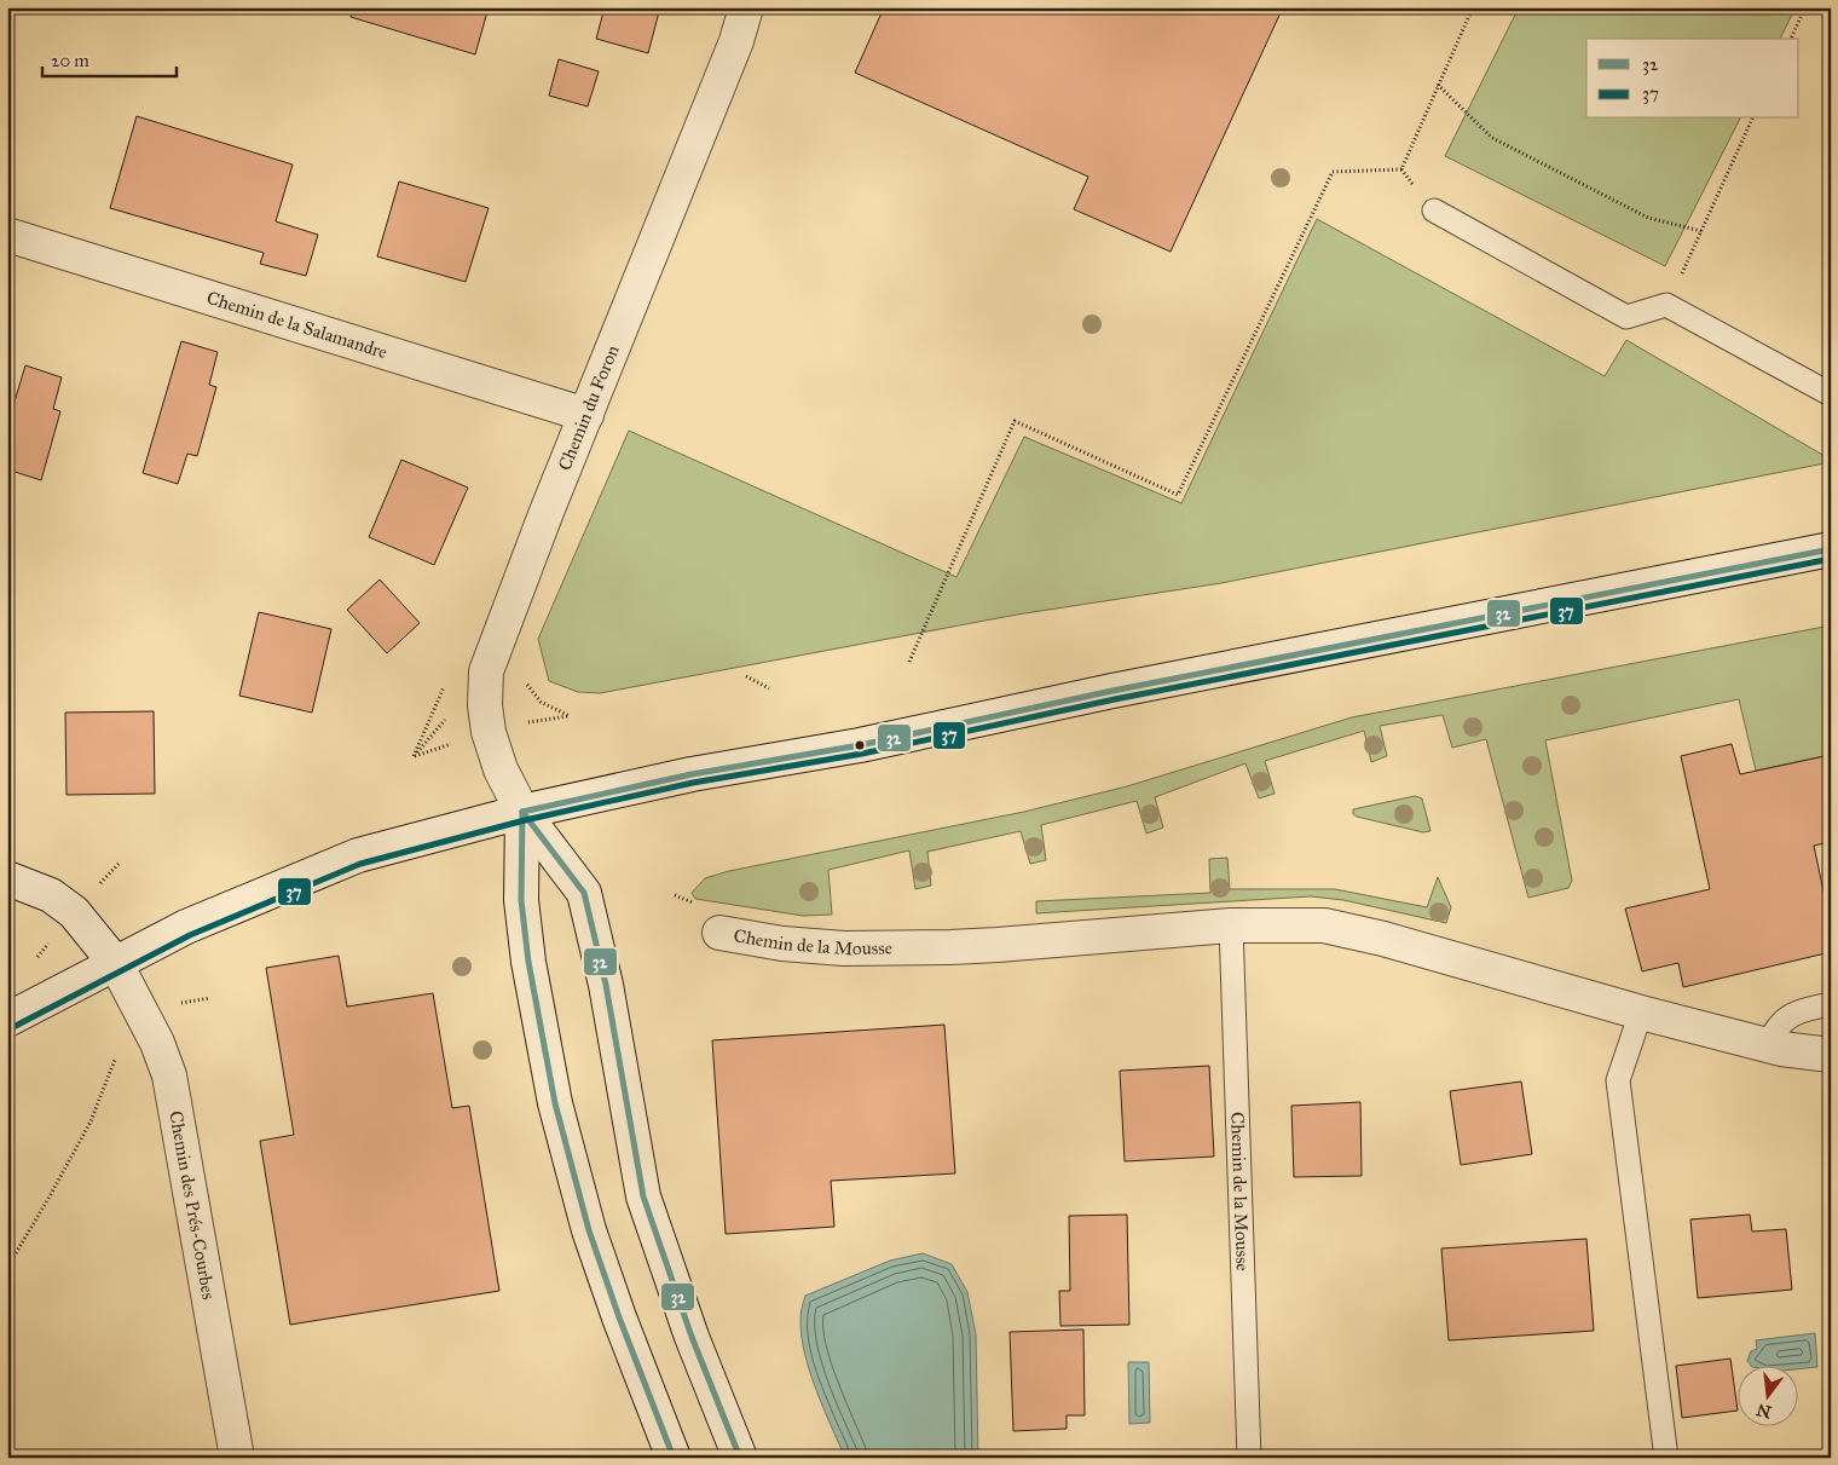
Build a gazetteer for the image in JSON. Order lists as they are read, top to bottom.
{
  "streets": {
    "street": [
      "Chemin de la Salamandre",
      "Chemin du Foron",
      "Chemin de la Mousse",
      "Chemin des Prés-Courbes"
    ]
  },
  "crossings": [
    ["Chemin de la Salamandre", "Chemin du Foron"]
  ],
  "lines": ["transit line 32", "transit line 37"],
  "legend": ["32", "37"],
  "scale_bar": "20 m",
  "north": "bottom"
}
